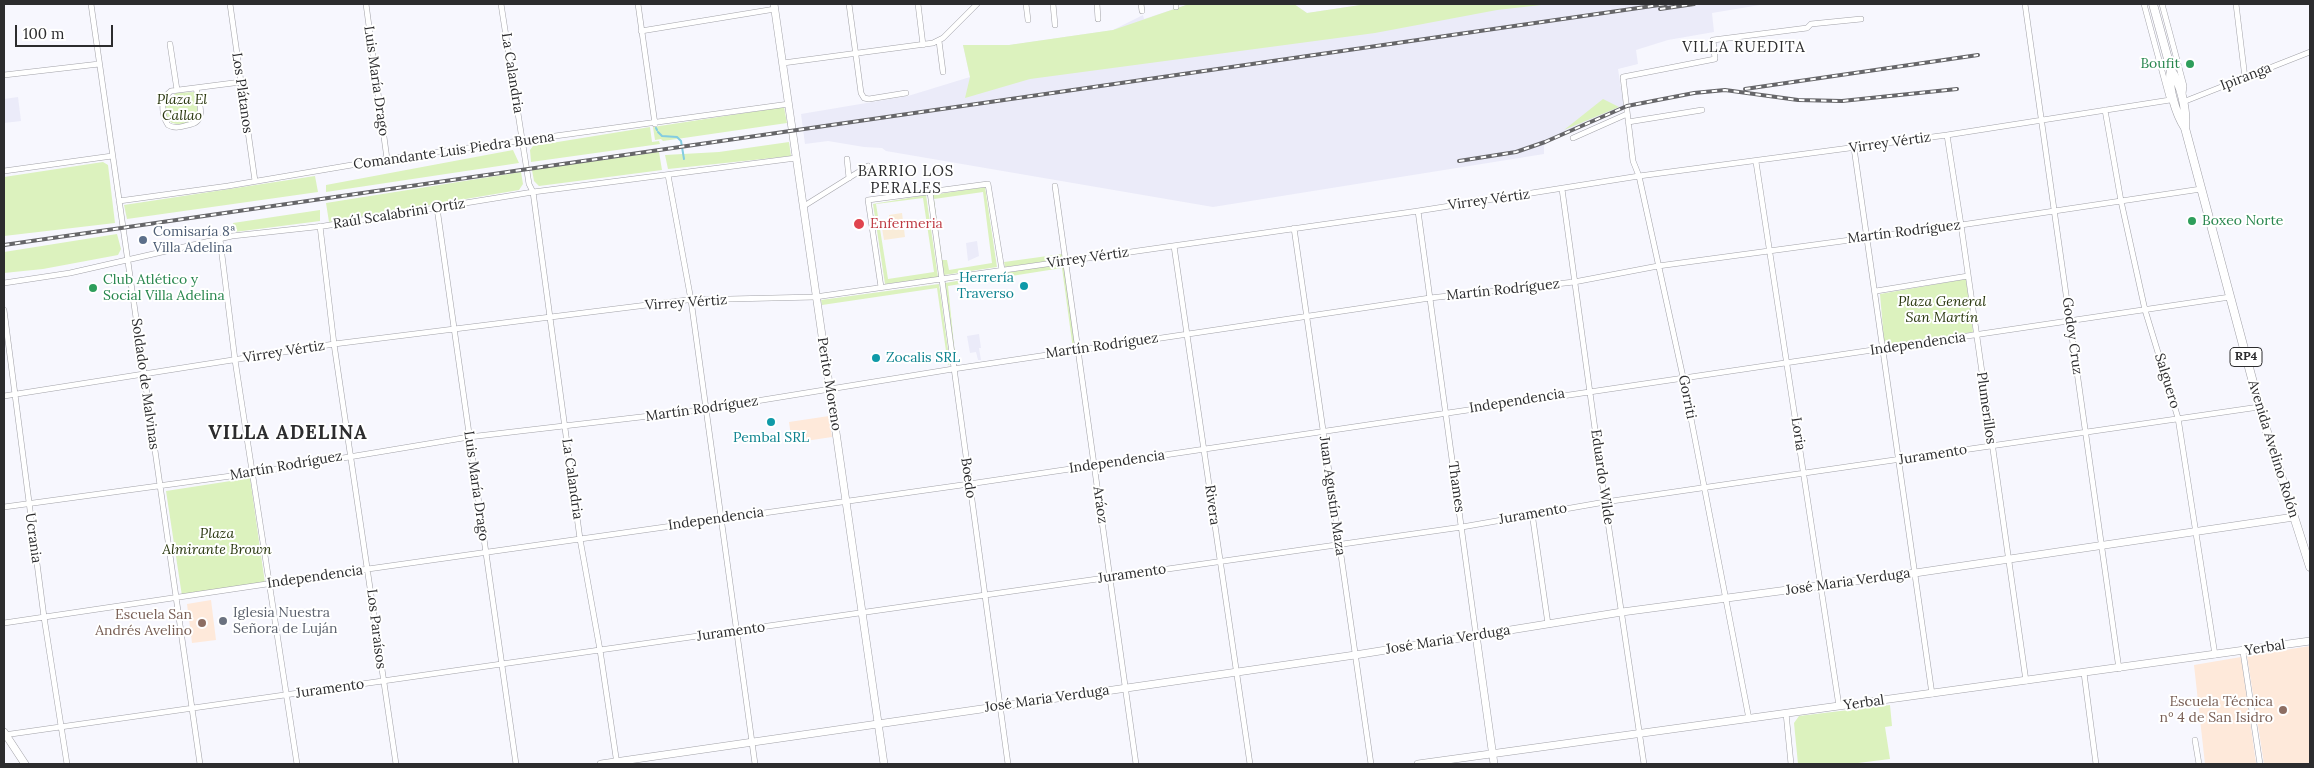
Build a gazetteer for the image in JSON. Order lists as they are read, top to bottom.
{
  "streets": {
    "main road": ["RP4", "Avenida Avelino Rolón"],
    "street": [
      "La Calandria",
      "Ipiranga",
      "Luis María Drago",
      "Los Plátanos",
      "Virrey Vértiz",
      "Comandante Luis Piedra Buena",
      "Raúl Scalabrini Ortíz",
      "Martín Rodríguez",
      "Godoy Cruz",
      "Independencia",
      "Salguero",
      "Soldado de Malvinas",
      "Perito Moreno",
      "Gorriti",
      "Plumerillos",
      "Loria",
      "Juramento",
      "Eduardo Wilde",
      "Boedo",
      "Thames",
      "Juan Agustín Maza",
      "Aráoz",
      "Rivera",
      "Ucrania",
      "José Maria Verduga",
      "Los Paraísos",
      "Yerbal"
    ]
  },
  "crossings": [
    ["La Calandria", "Virrey Vértiz"],
    ["La Calandria", "Comandante Luis Piedra Buena"],
    ["La Calandria", "Raúl Scalabrini Ortíz"],
    ["La Calandria", "Martín Rodríguez"],
    ["La Calandria", "Independencia"],
    ["La Calandria", "Juramento"],
    ["La Calandria", "José Maria Verduga"],
    ["Ipiranga", "Virrey Vértiz"],
    ["Ipiranga", "Avenida Avelino Rolón"],
    ["Luis María Drago", "Virrey Vértiz"],
    ["Luis María Drago", "Comandante Luis Piedra Buena"],
    ["Luis María Drago", "Raúl Scalabrini Ortíz"],
    ["Luis María Drago", "Martín Rodríguez"],
    ["Luis María Drago", "Independencia"],
    ["Luis María Drago", "Juramento"],
    ["Los Plátanos", "Comandante Luis Piedra Buena"],
    ["Virrey Vértiz", "Godoy Cruz"],
    ["Virrey Vértiz", "Salguero"],
    ["Virrey Vértiz", "Soldado de Malvinas"],
    ["Virrey Vértiz", "Perito Moreno"],
    ["Virrey Vértiz", "Gorriti"],
    ["Virrey Vértiz", "Plumerillos"],
    ["Virrey Vértiz", "Loria"],
    ["Virrey Vértiz", "Avenida Avelino Rolón"],
    ["Virrey Vértiz", "Eduardo Wilde"],
    ["Virrey Vértiz", "Boedo"],
    ["Virrey Vértiz", "Thames"],
    ["Virrey Vértiz", "Juan Agustín Maza"],
    ["Virrey Vértiz", "Aráoz"],
    ["Virrey Vértiz", "Rivera"],
    ["Virrey Vértiz", "Ucrania"],
    ["Virrey Vértiz", "Los Paraísos"],
    ["Comandante Luis Piedra Buena", "Soldado de Malvinas"],
    ["Comandante Luis Piedra Buena", "Perito Moreno"],
    ["Raúl Scalabrini Ortíz", "Soldado de Malvinas"],
    ["Raúl Scalabrini Ortíz", "Perito Moreno"],
    ["Raúl Scalabrini Ortíz", "Los Paraísos"],
    ["Martín Rodríguez", "Godoy Cruz"],
    ["Martín Rodríguez", "Salguero"],
    ["Martín Rodríguez", "Soldado de Malvinas"],
    ["Martín Rodríguez", "Perito Moreno"],
    ["Martín Rodríguez", "Gorriti"],
    ["Martín Rodríguez", "Plumerillos"],
    ["Martín Rodríguez", "Loria"],
    ["Martín Rodríguez", "Avenida Avelino Rolón"],
    ["Martín Rodríguez", "Eduardo Wilde"],
    ["Martín Rodríguez", "Boedo"],
    ["Martín Rodríguez", "Thames"],
    ["Martín Rodríguez", "Juan Agustín Maza"],
    ["Martín Rodríguez", "Aráoz"],
    ["Martín Rodríguez", "Rivera"],
    ["Martín Rodríguez", "Ucrania"],
    ["Martín Rodríguez", "Los Paraísos"],
    ["Godoy Cruz", "Independencia"],
    ["Godoy Cruz", "Juramento"],
    ["Godoy Cruz", "José Maria Verduga"],
    ["Godoy Cruz", "Yerbal"],
    ["Independencia", "Salguero"],
    ["Independencia", "Soldado de Malvinas"],
    ["Independencia", "Perito Moreno"],
    ["Independencia", "Gorriti"],
    ["Independencia", "Plumerillos"],
    ["Independencia", "Loria"],
    ["Independencia", "Avenida Avelino Rolón"],
    ["Independencia", "Eduardo Wilde"],
    ["Independencia", "Boedo"],
    ["Independencia", "Thames"],
    ["Independencia", "Juan Agustín Maza"],
    ["Independencia", "Aráoz"],
    ["Independencia", "Rivera"],
    ["Independencia", "Ucrania"],
    ["Independencia", "Los Paraísos"],
    ["Salguero", "Juramento"],
    ["Salguero", "José Maria Verduga"],
    ["Salguero", "Yerbal"],
    ["Soldado de Malvinas", "Juramento"],
    ["Perito Moreno", "Juramento"],
    ["Perito Moreno", "José Maria Verduga"],
    ["Gorriti", "Juramento"],
    ["Gorriti", "José Maria Verduga"],
    ["Gorriti", "Yerbal"],
    ["Plumerillos", "Juramento"],
    ["Plumerillos", "José Maria Verduga"],
    ["Plumerillos", "Yerbal"],
    ["Loria", "Juramento"],
    ["Loria", "José Maria Verduga"],
    ["Loria", "Yerbal"],
    ["Avenida Avelino Rolón", "Juramento"],
    ["Avenida Avelino Rolón", "José Maria Verduga"],
    ["Juramento", "Eduardo Wilde"],
    ["Juramento", "Boedo"],
    ["Juramento", "Thames"],
    ["Juramento", "Juan Agustín Maza"],
    ["Juramento", "Aráoz"],
    ["Juramento", "Rivera"],
    ["Juramento", "Ucrania"],
    ["Juramento", "Los Paraísos"],
    ["Eduardo Wilde", "José Maria Verduga"],
    ["Eduardo Wilde", "Yerbal"],
    ["Boedo", "José Maria Verduga"],
    ["Thames", "José Maria Verduga"],
    ["Thames", "Yerbal"],
    ["Juan Agustín Maza", "José Maria Verduga"],
    ["Aráoz", "José Maria Verduga"],
    ["Rivera", "José Maria Verduga"]
  ],
  "districts": ["VILLA RUEDITA", "BARRIO LOS PERALES", "VILLA ADELINA"],
  "parks": ["Plaza El Callao", "Plaza General San Martín", "Plaza Almirante Brown"],
  "places": [
    "Boufit",
    "Boxeo Norte",
    "Enfermeria",
    "Comisaría 8ª Villa Adelina",
    "Herrería Traverso",
    "Club Atlético y Social Villa Adelina",
    "Zocalis SRL",
    "Pembal SRL",
    "Iglesia Nuestra Señora de Luján",
    "Escuela San Andrés Avelino",
    "Escuela Técnica n° 4 de San Isidro"
  ],
  "scale_bar": "100 m"
}
